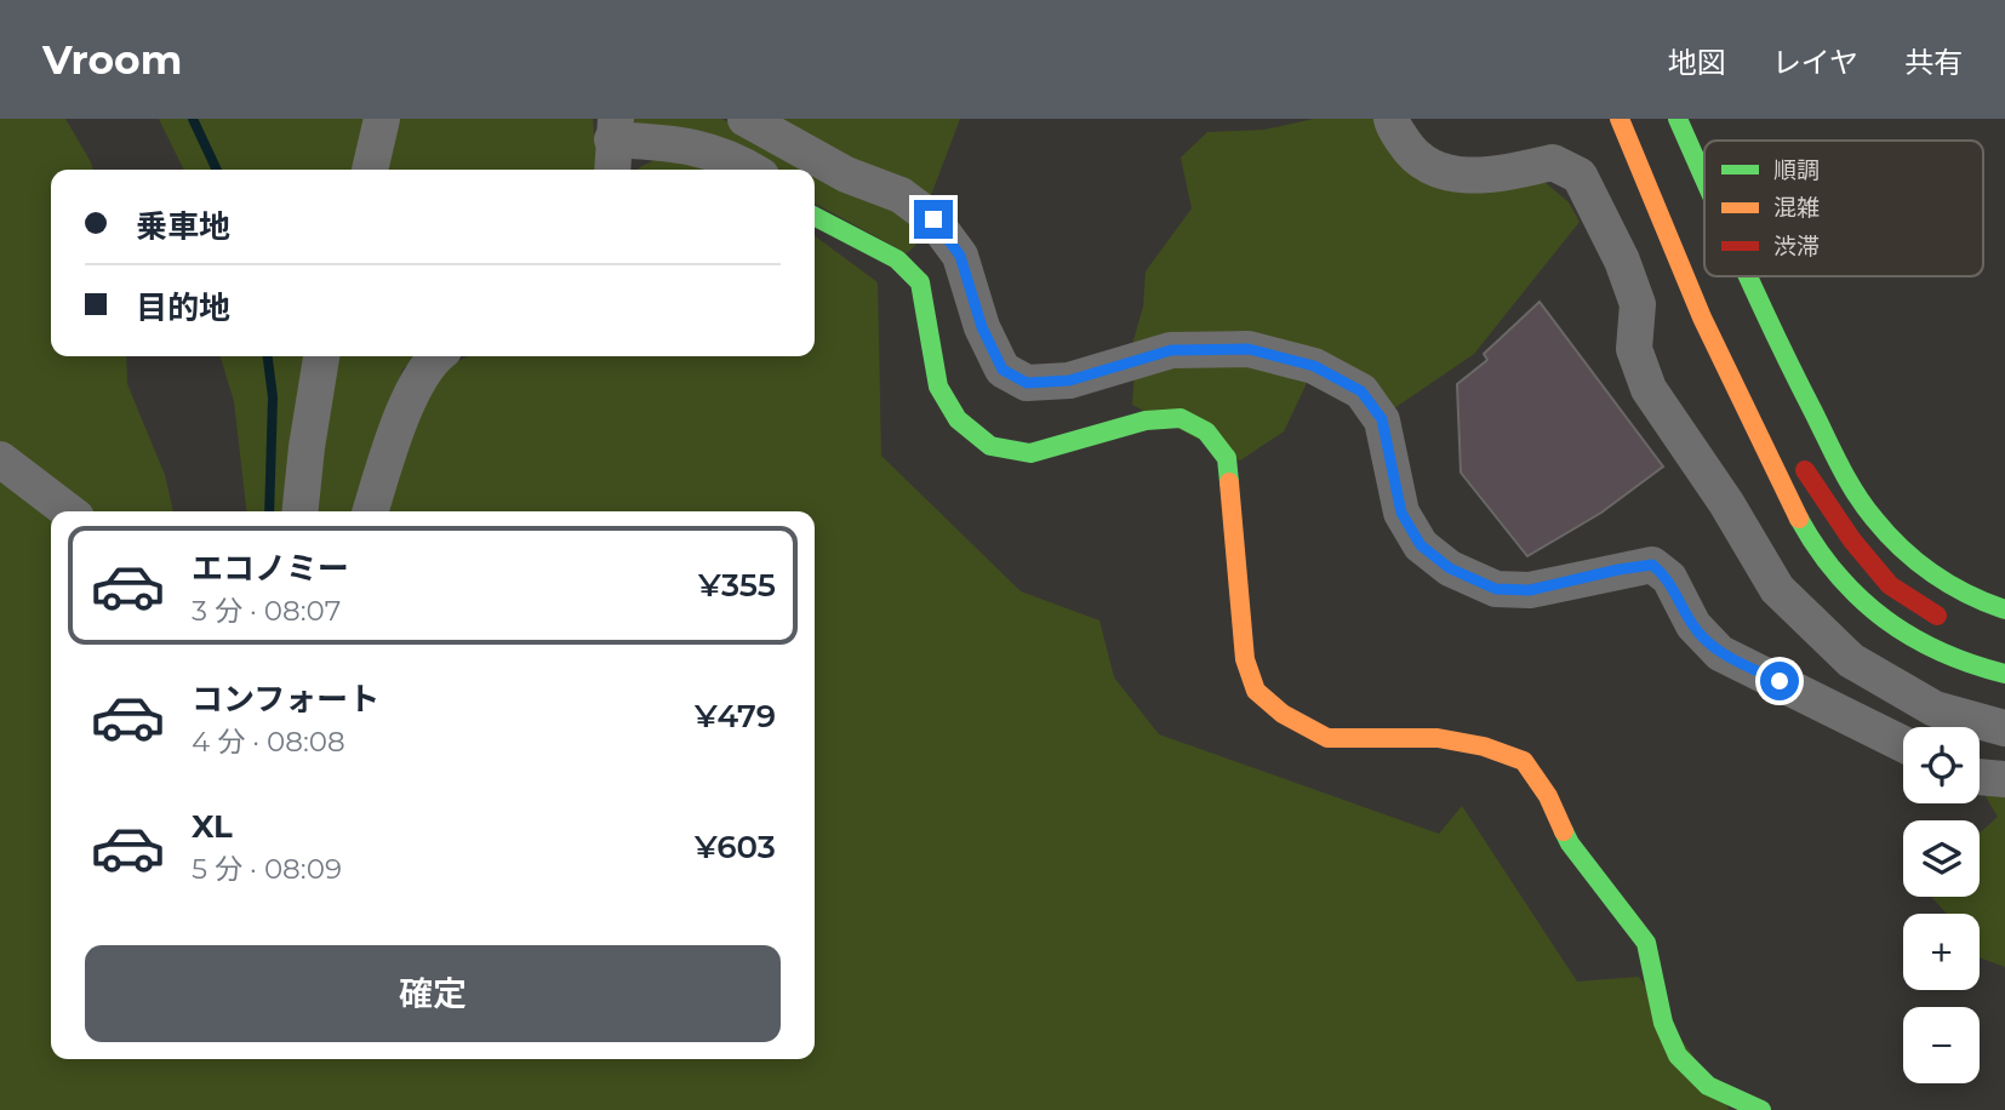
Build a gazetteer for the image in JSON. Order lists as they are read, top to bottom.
{
  "legend": ["順調", "混雑", "渋滞"],
  "page": {
    "header": "Vroom",
    "nav": ["地図", "レイヤ", "共有"],
    "banner": ["乗車地", "目的地"],
    "list": [
      {
        "name": "エコノミー",
        "note": "3 分 · 08:07",
        "value": "¥355"
      },
      {
        "name": "コンフォート",
        "note": "4 分 · 08:08",
        "value": "¥479"
      },
      {
        "name": "XL",
        "note": "5 分 · 08:09",
        "value": "¥603"
      }
    ],
    "map_buttons": ["+", "−"],
    "buttons": "確定"
  }
}
